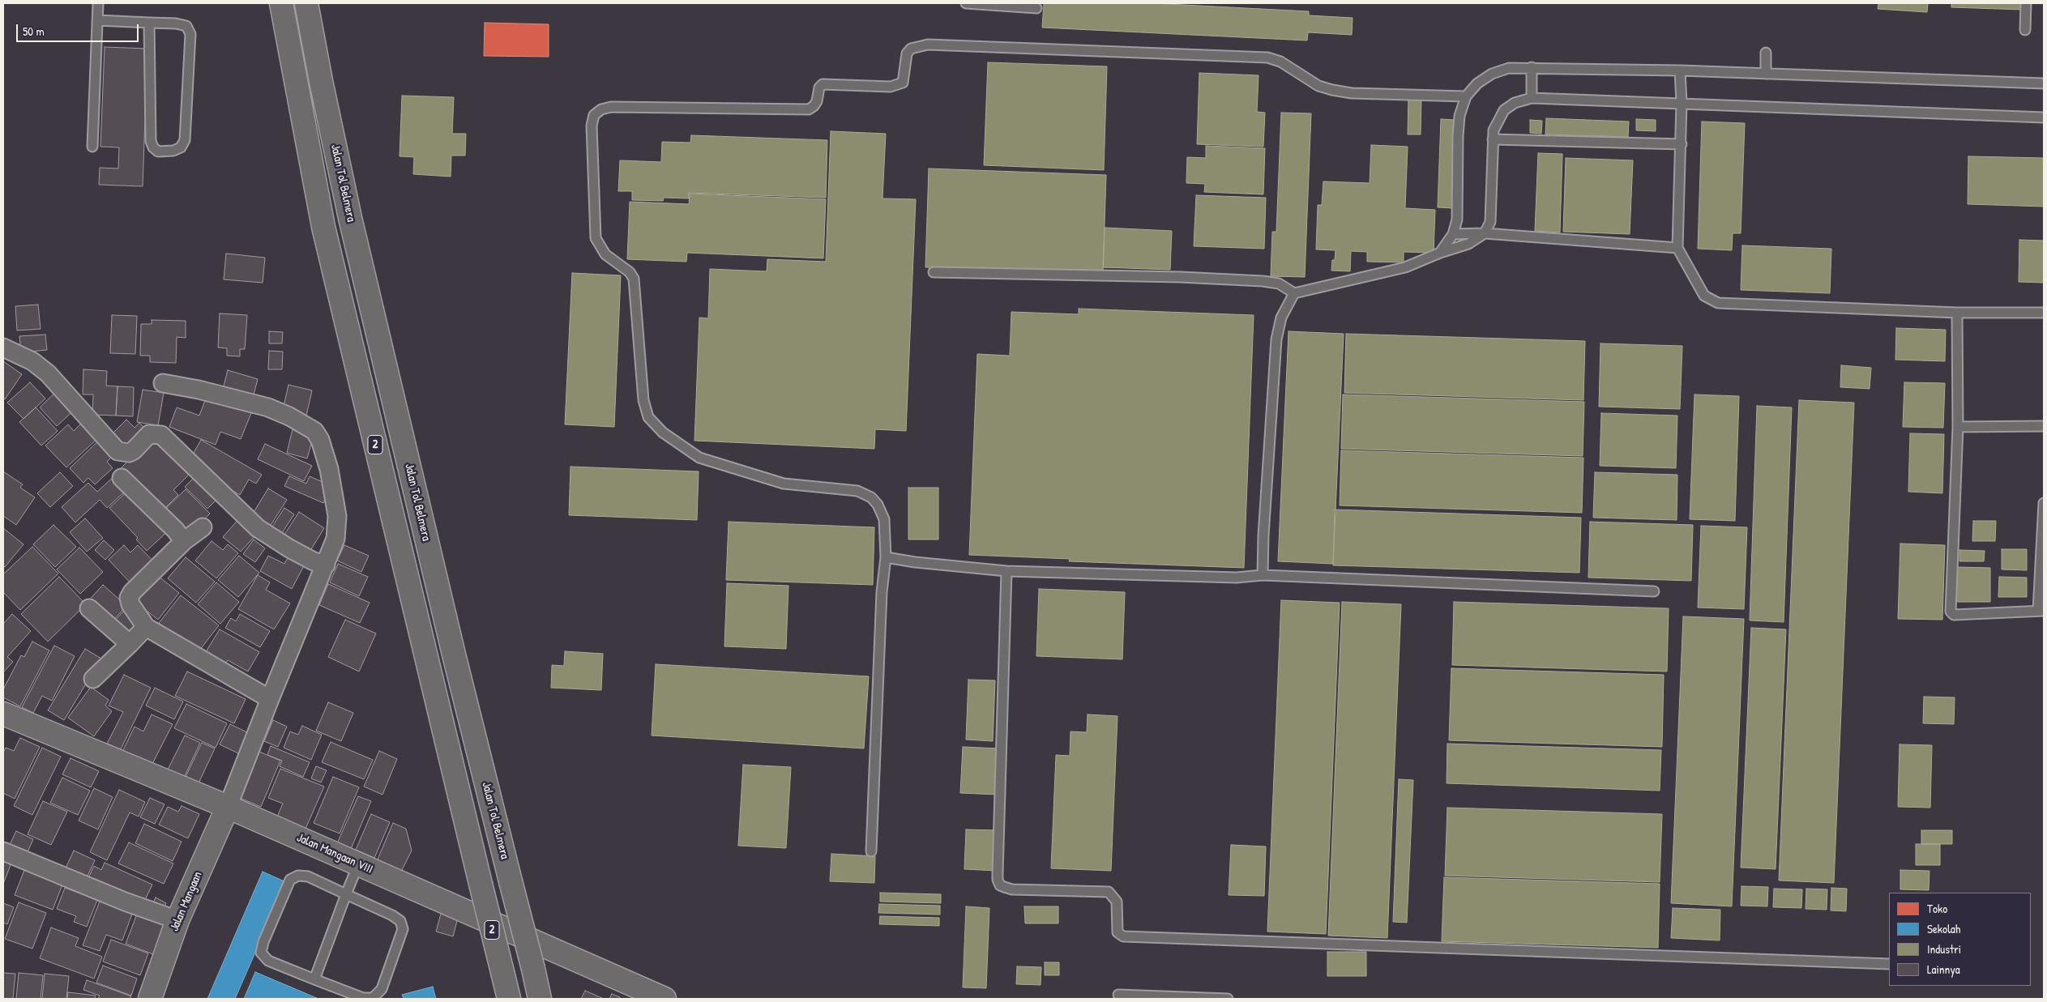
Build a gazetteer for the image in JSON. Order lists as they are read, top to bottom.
{
  "streets": {
    "main road": [
      "Jalan Tol Belmera",
      "2",
      "Jalan Mangaan VIII",
      "Jalan Mangaan"
    ]
  },
  "crossings": [
    ["Jalan Mangaan VIII", "Jalan Mangaan"]
  ],
  "legend": [
    "Toko",
    "Sekolah",
    "Industri",
    "Lainnya"
  ],
  "scale_bar": "50 m"
}
